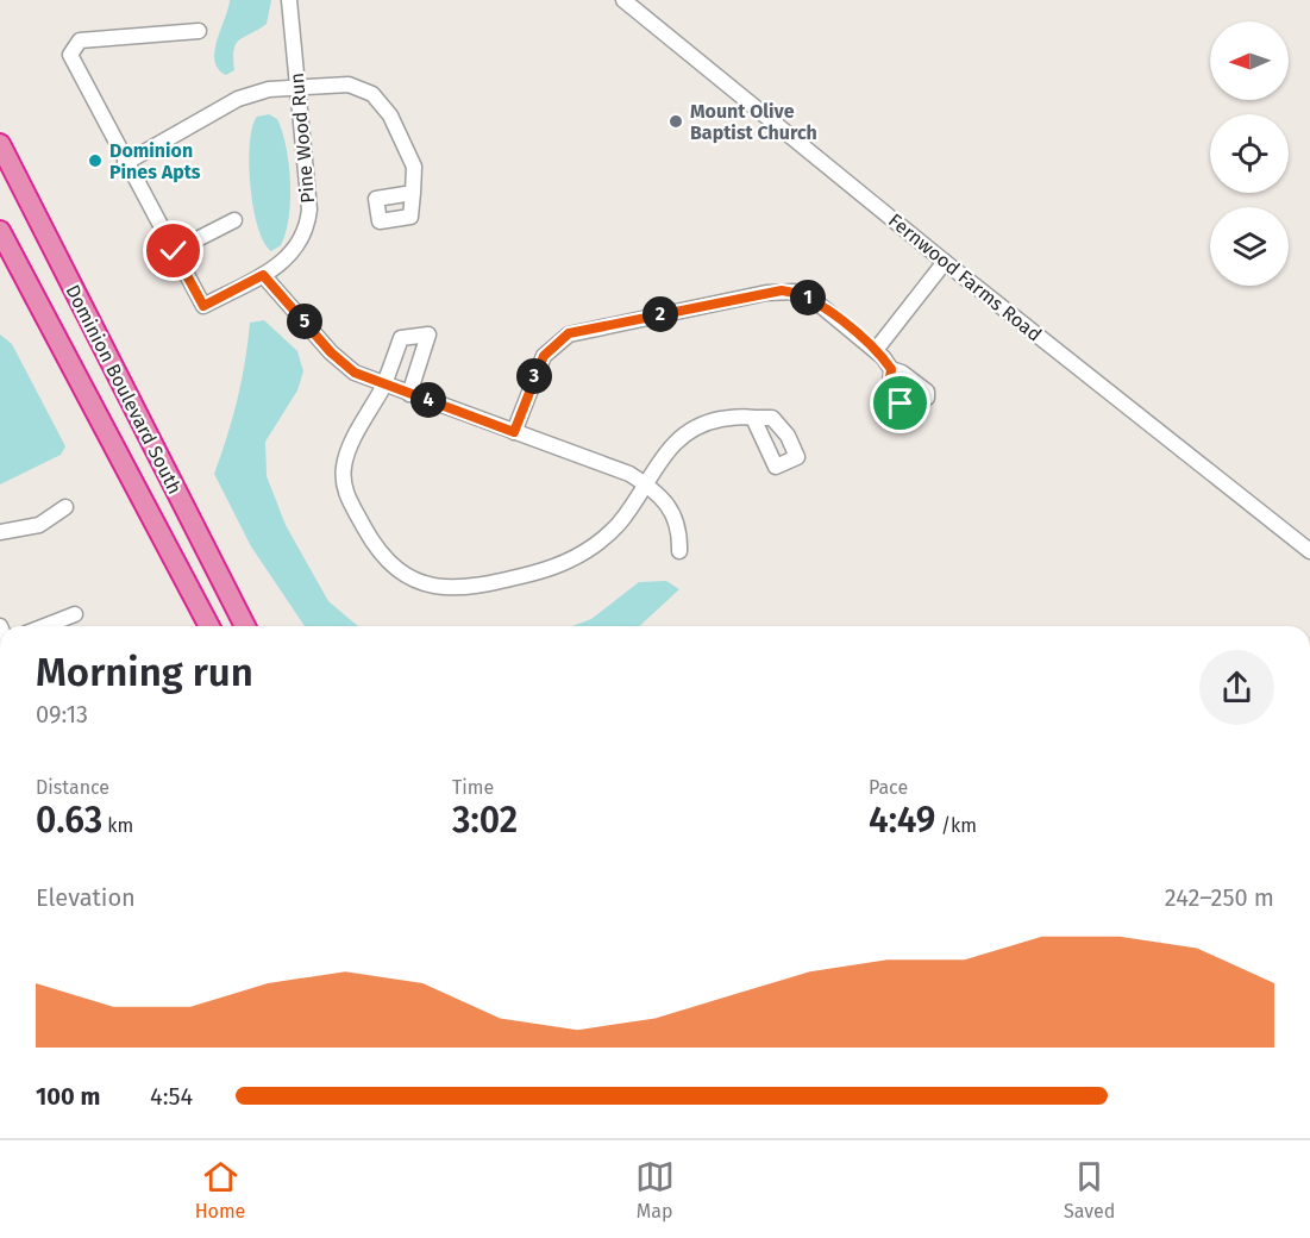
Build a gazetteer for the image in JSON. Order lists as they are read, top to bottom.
{
  "streets": {
    "highway": ["Dominion Boulevard South"],
    "street": ["Pine Wood Run", "Fernwood Farms Road"]
  },
  "places": ["Mount Olive Baptist Church", "Dominion Pines Apts"],
  "north": "left",
  "page": {
    "pins": [
      "1",
      "2",
      "5",
      "3",
      "4"
    ],
    "heading": ["Morning run", "09:13"],
    "stats": [
      ["Distance", "0.63 km"],
      ["Time", "3:02"],
      ["Pace", "4:49 /km"]
    ],
    "chart": ["Elevation", "242–250 m"],
    "list": [
      {
        "name": "100 m",
        "note": "4:54"
      }
    ],
    "tabs": ["Home", "Map", "Saved"]
  }
}
